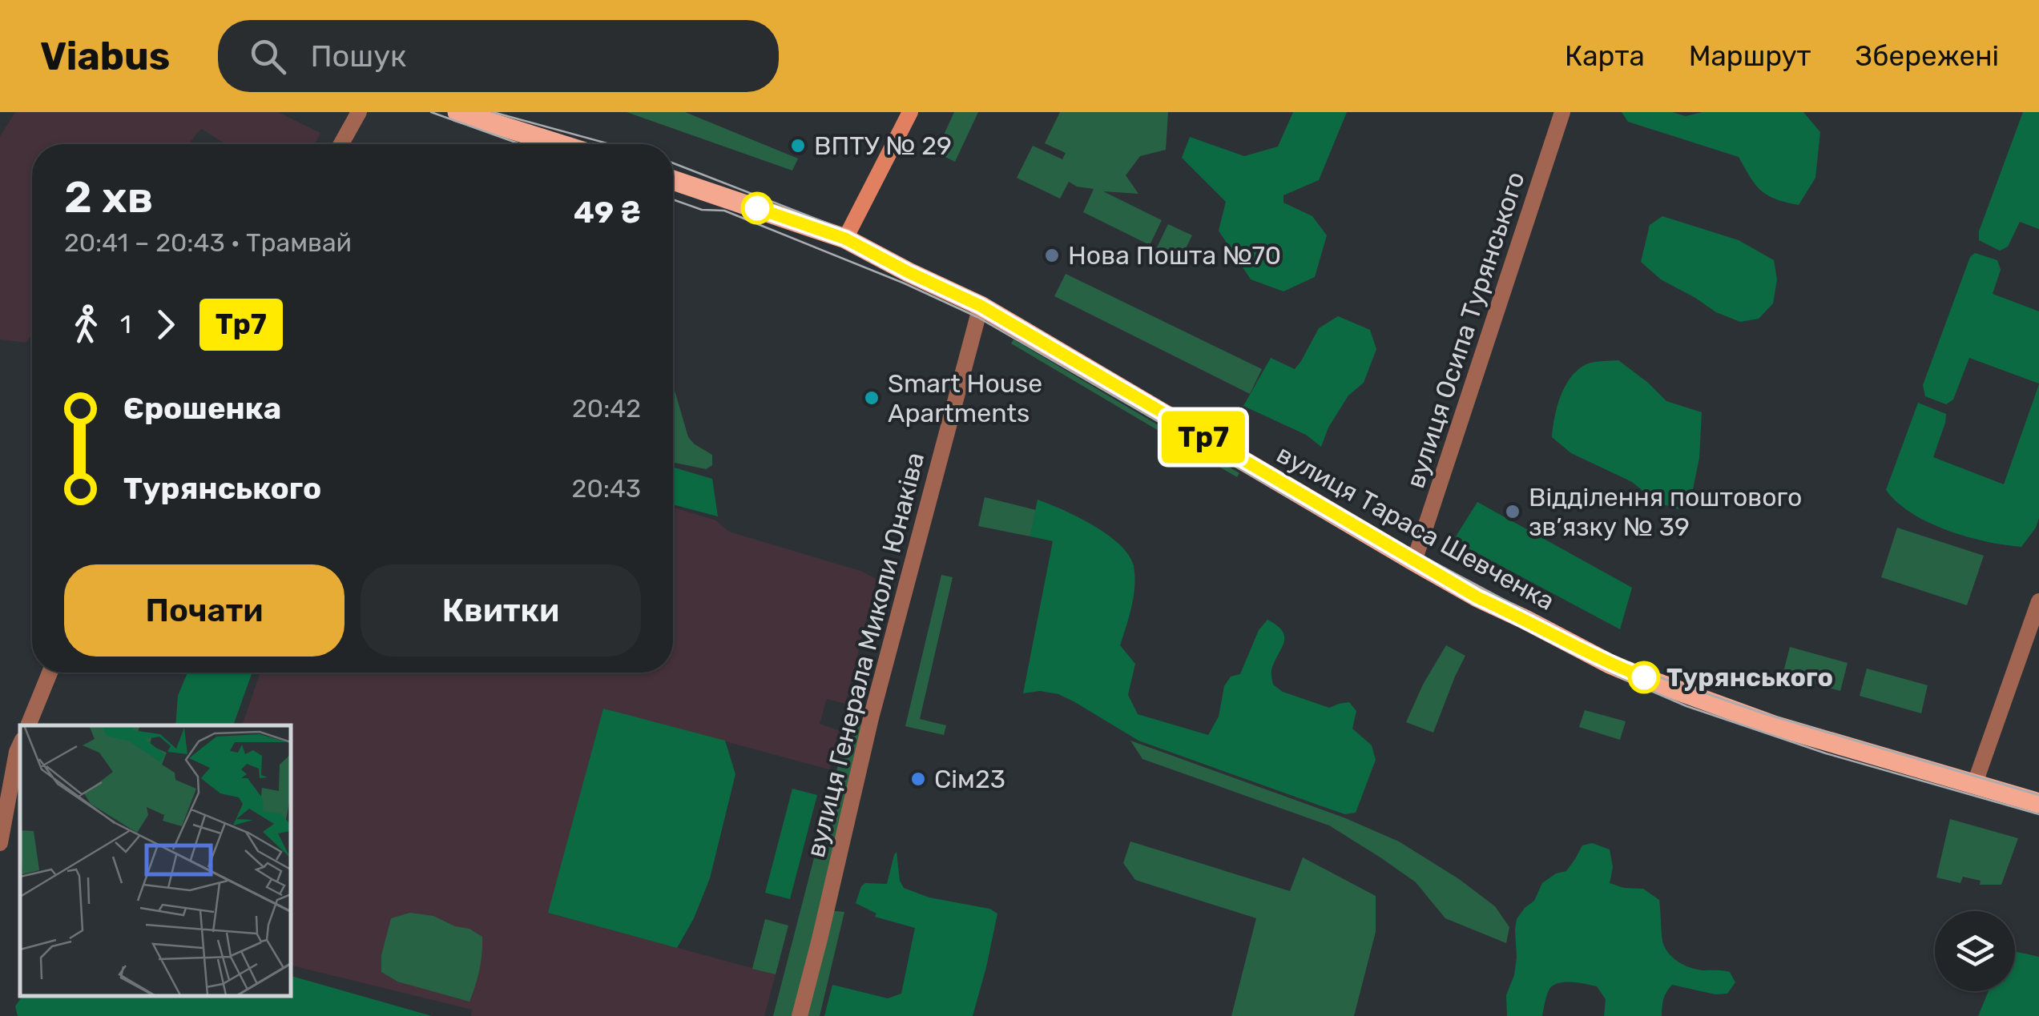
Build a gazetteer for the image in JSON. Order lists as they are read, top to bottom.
{
  "streets": {
    "main road": ["вулиця Тараса Шевченка"],
    "street": ["вулиця Осипа Турянського", "вулиця Генерала Миколи Юнаківа"]
  },
  "crossings": [
    ["вулиця Осипа Турянського", "вулиця Тараса Шевченка"],
    ["вулиця Тараса Шевченка", "вулиця Генерала Миколи Юнаківа"]
  ],
  "places": [
    "ВПТУ № 29",
    "Нова Пошта №70",
    "Smart House Apartments",
    "Відділення поштового зв’язку № 39",
    "Турянського",
    "Сім23"
  ],
  "lines": ["tram line Тр7"],
  "page": {
    "header": "Viabus",
    "search": "Пошук",
    "nav": ["Карта", "Маршрут", "Збережені"],
    "on_map": "Тр7",
    "heading": ["2 хв", "20:41 – 20:43 · Трамвай", "49 ₴"],
    "legs": ["1", "Тр7"],
    "list": [
      {
        "name": "Єрошенка",
        "value": "20:42"
      },
      {
        "name": "Турянського",
        "value": "20:43"
      }
    ],
    "buttons": ["Почати", "Квитки"]
  }
}
